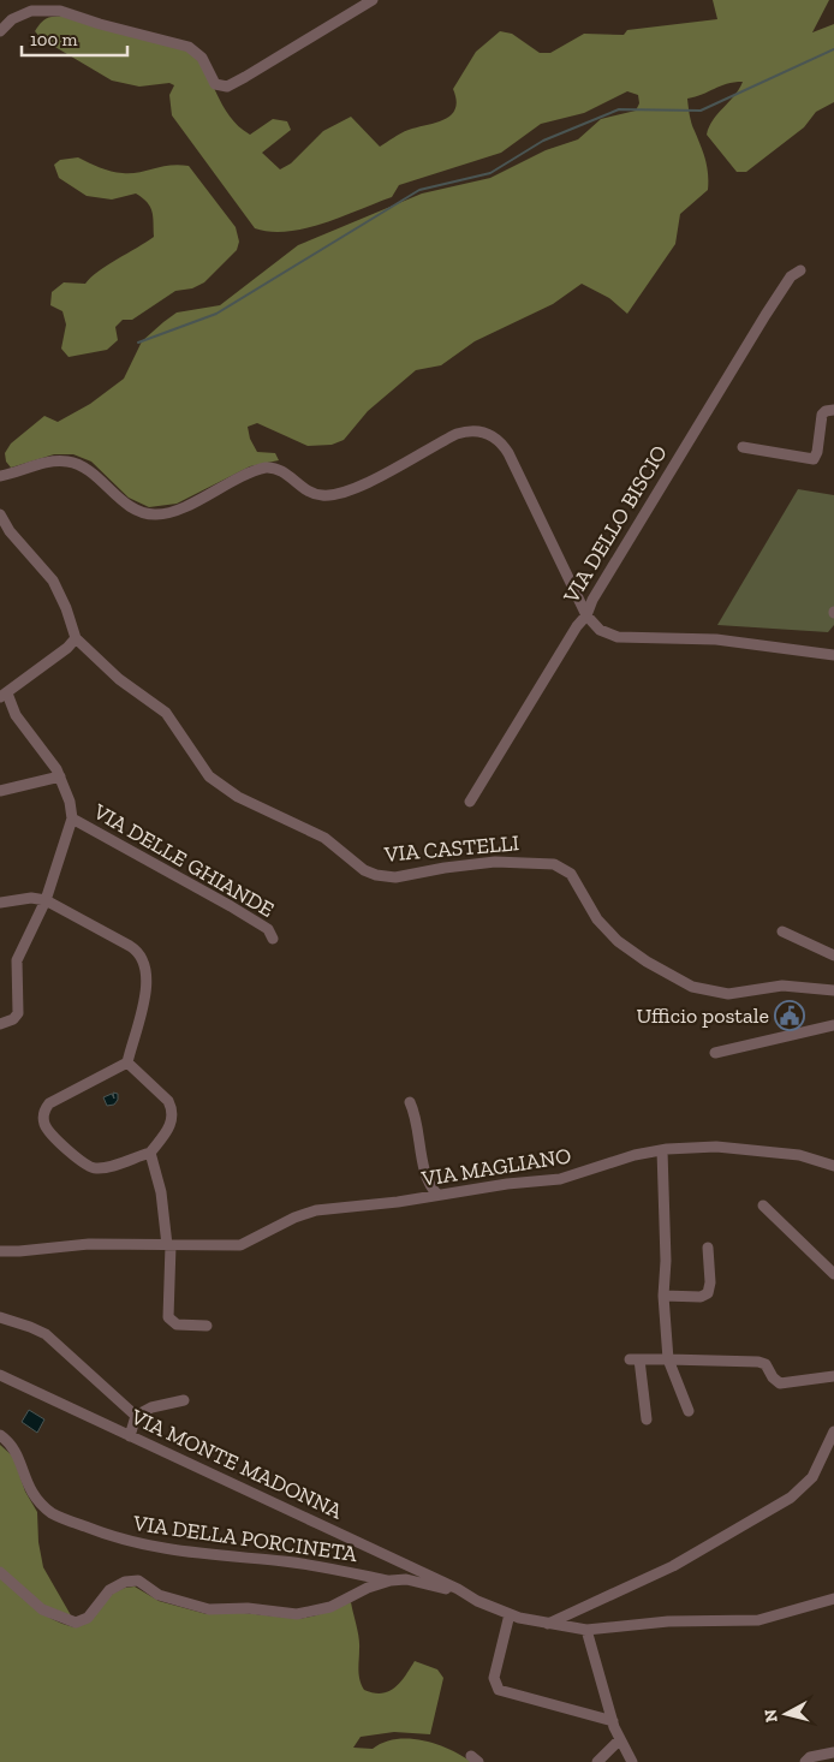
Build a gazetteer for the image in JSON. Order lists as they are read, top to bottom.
{
  "streets": {
    "street": [
      "VIA DELLO BISCIO",
      "VIA CASTELLI",
      "VIA DELLE GHIANDE",
      "VIA MAGLIANO",
      "VIA MONTE MADONNA",
      "VIA DELLA PORCINETA"
    ]
  },
  "places": {
    "public building": ["Ufficio postale"]
  },
  "scale_bar": "100 m",
  "north": "left"
}
